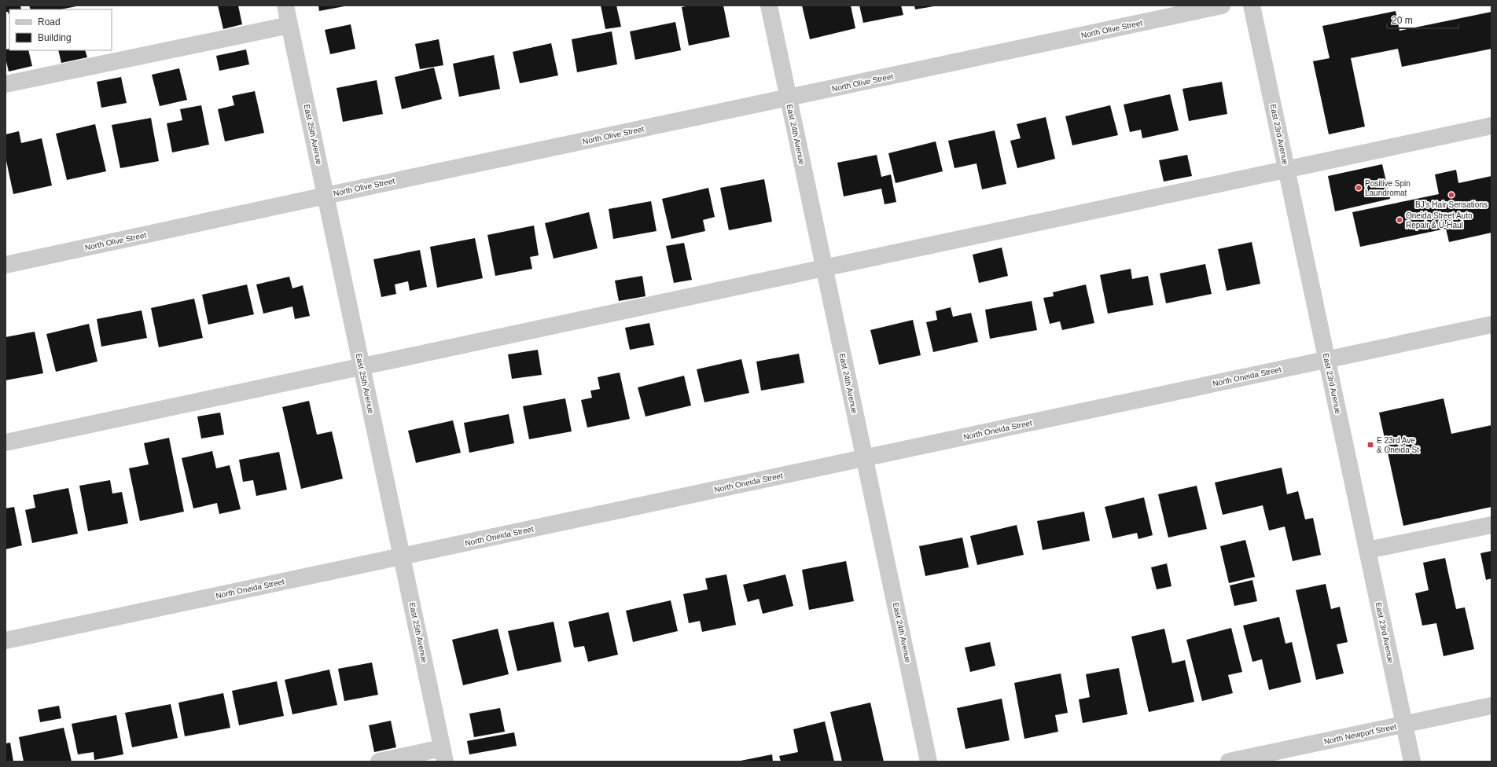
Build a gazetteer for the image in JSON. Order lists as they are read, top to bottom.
{
  "streets": {
    "street": [
      "North Olive Street",
      "East 25th Avenue",
      "East 24th Avenue",
      "East 23rd Avenue",
      "North Oneida Street",
      "North Newport Street"
    ]
  },
  "crossings": [
    ["North Olive Street", "East 25th Avenue"],
    ["North Olive Street", "East 24th Avenue"],
    ["East 25th Avenue", "North Oneida Street"],
    ["East 24th Avenue", "North Oneida Street"],
    ["East 23rd Avenue", "North Oneida Street"],
    ["East 23rd Avenue", "North Newport Street"]
  ],
  "places": {
    "other": ["Positive Spin Laundromat", "BJ's Hair Sensations", "Oneida Street Auto Repair & U-Haul"],
    "transit": ["E 23rd Ave & Oneida St"]
  },
  "legend": ["Road", "Building"],
  "scale_bar": "20 m"
}
